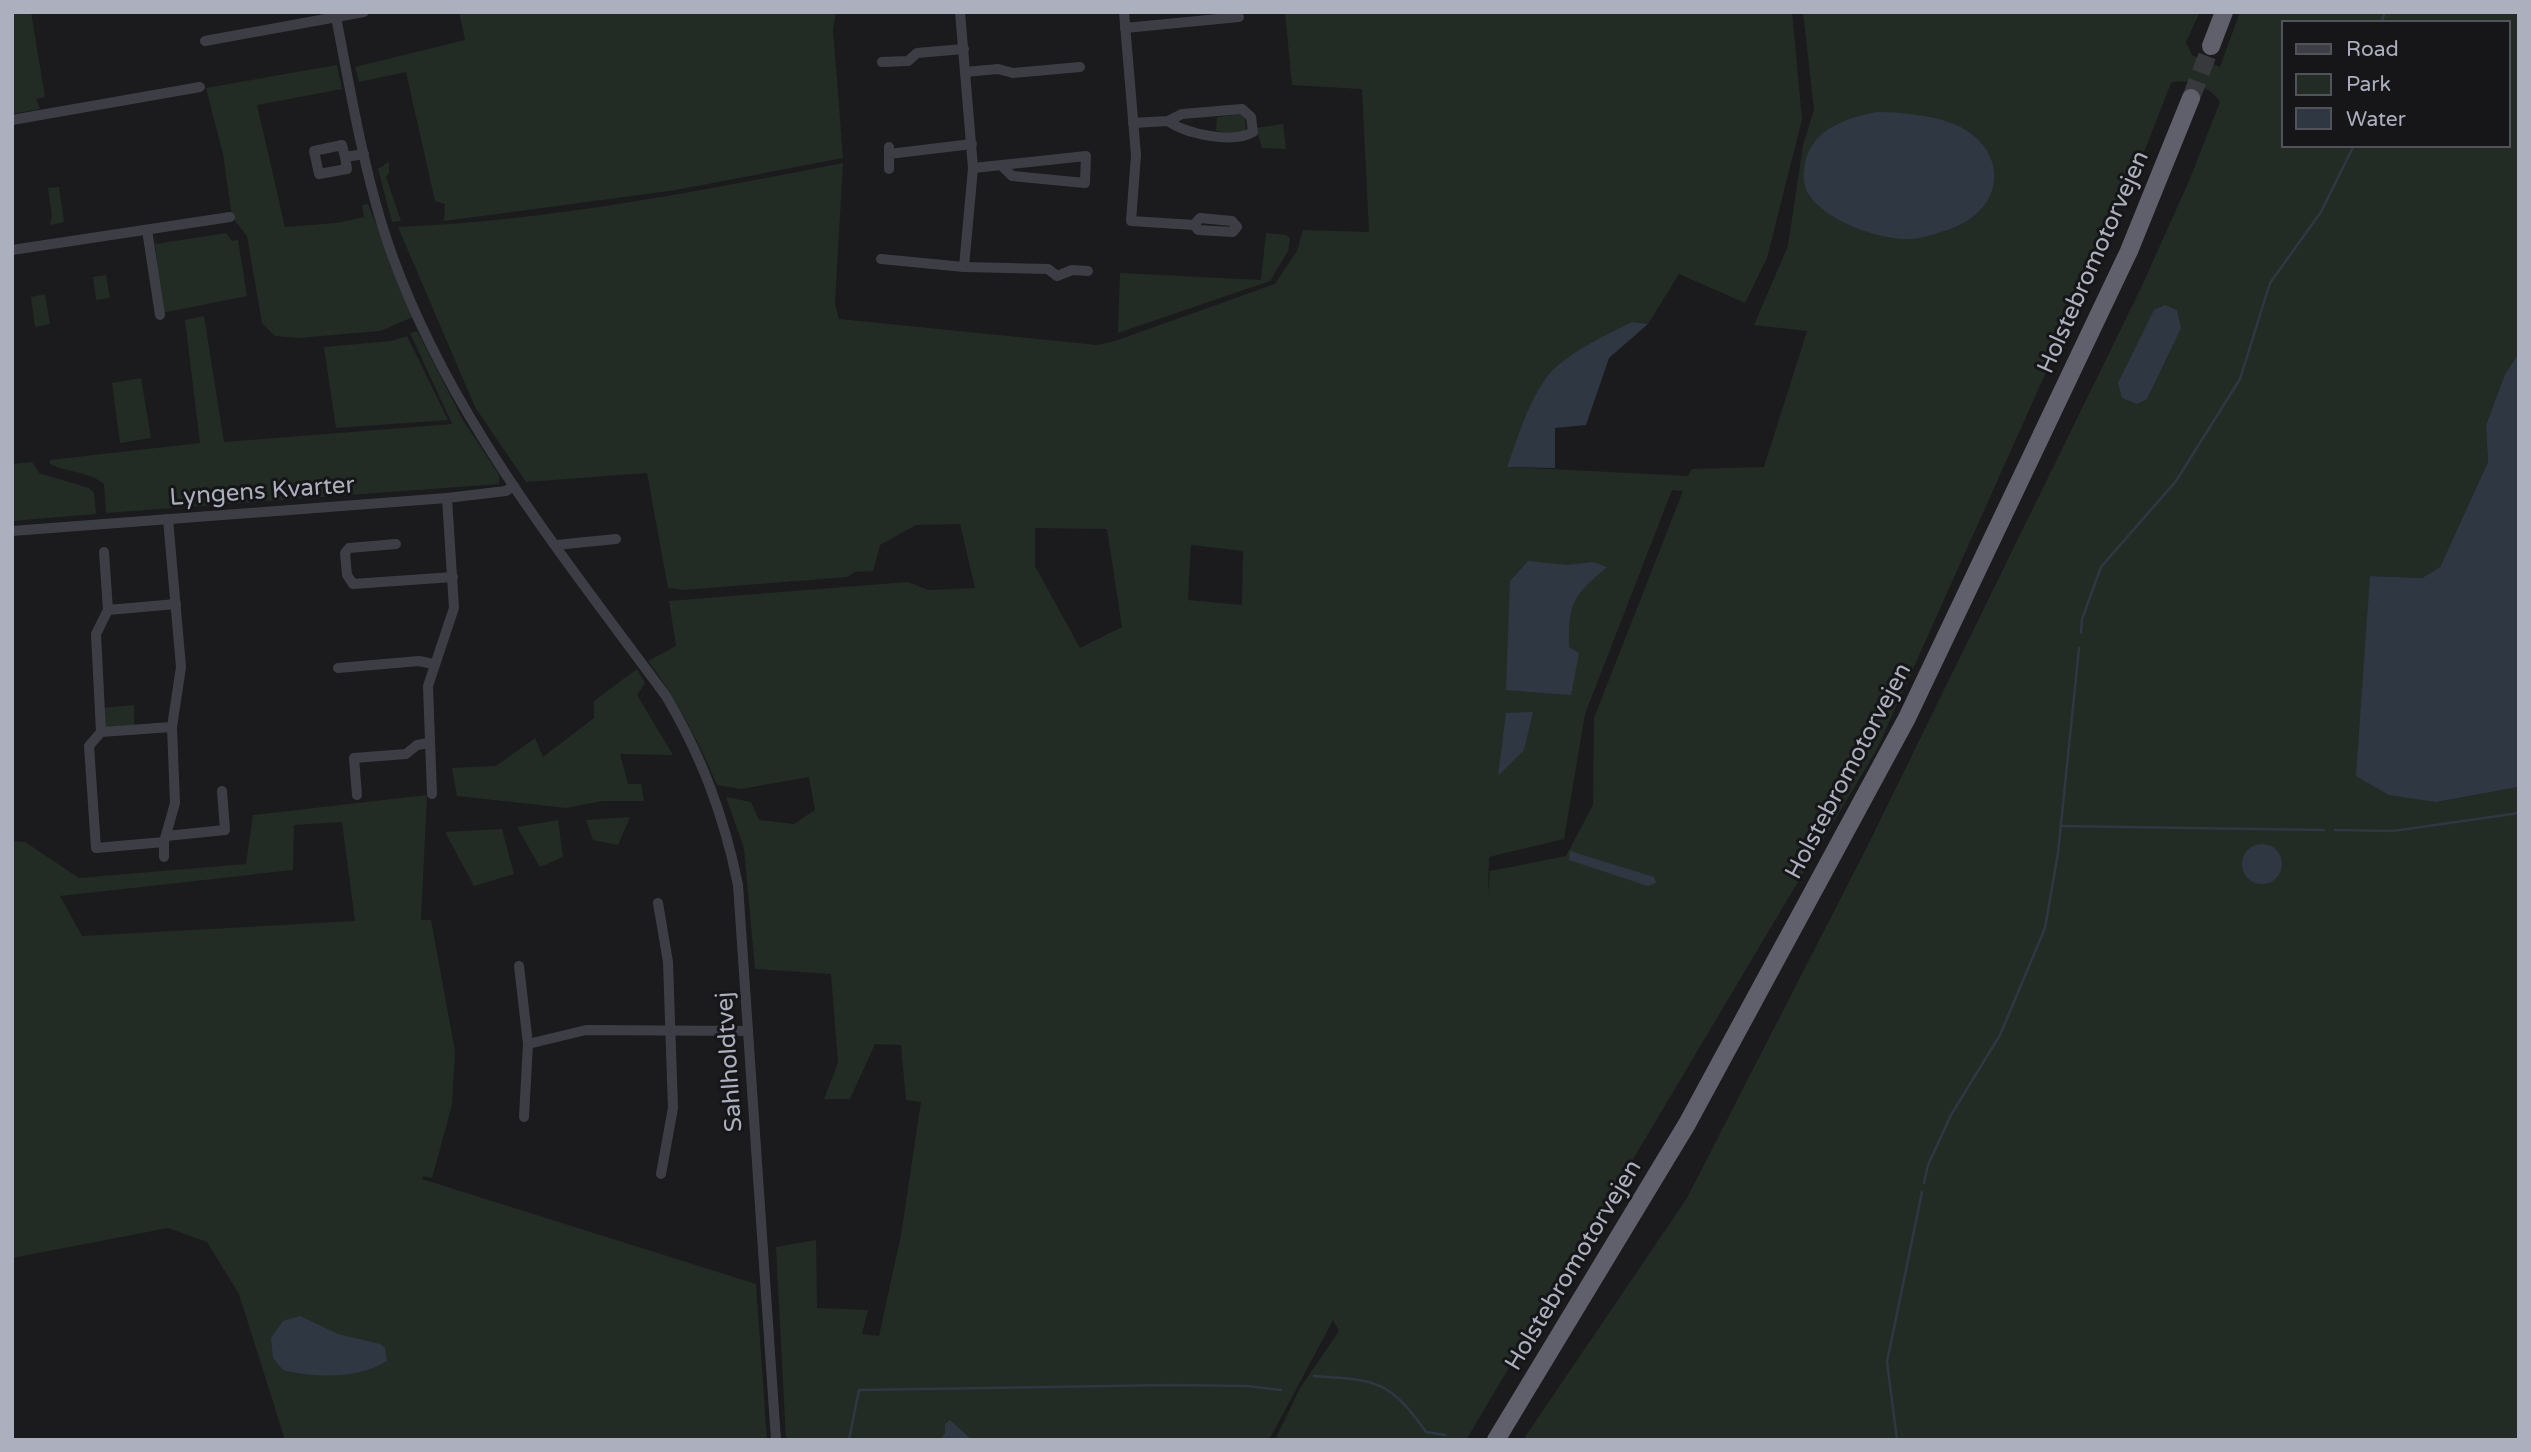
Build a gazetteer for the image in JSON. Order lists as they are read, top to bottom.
{
  "streets": {
    "highway": ["Holstebromotorvejen"],
    "street": ["Lyngens Kvarter", "Sahlholdtvej"]
  },
  "crossings": [
    ["Lyngens Kvarter", "Sahlholdtvej"]
  ],
  "legend": ["Road", "Park", "Water"]
}
